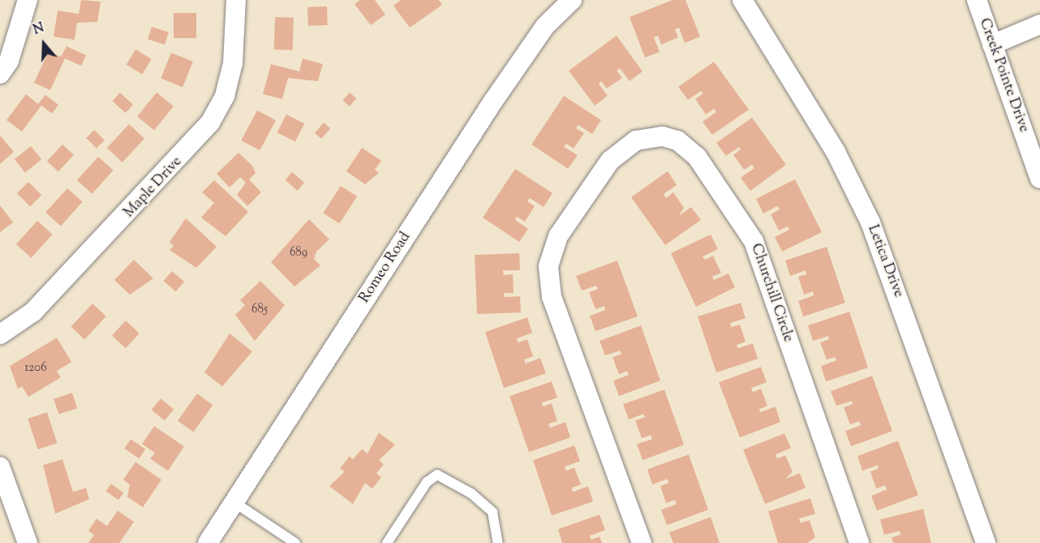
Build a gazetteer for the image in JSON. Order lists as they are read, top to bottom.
{
  "streets": {
    "street": [
      "Creek Pointe Drive",
      "Maple Drive",
      "Letica Drive",
      "Romeo Road",
      "Churchill Circle"
    ]
  },
  "house_numbers": ["689", "685", "1206"],
  "north": "top"
}
